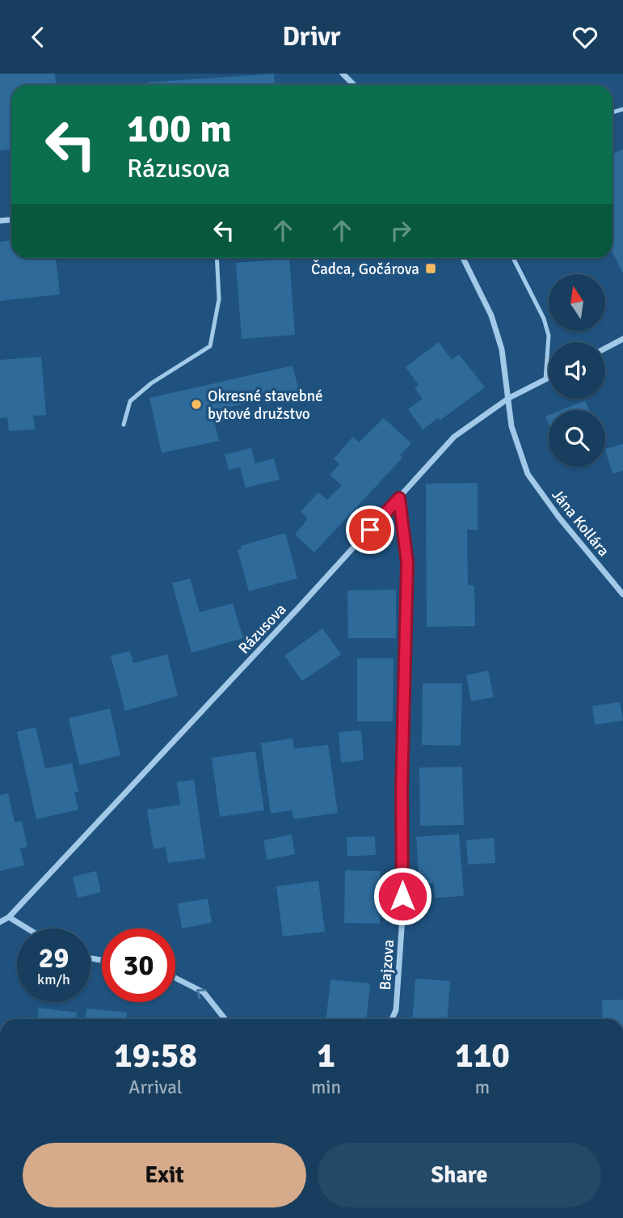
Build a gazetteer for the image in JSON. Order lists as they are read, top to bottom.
{
  "streets": {
    "street": ["Jána Kollára", "Rázusova", "Bajzova"]
  },
  "crossings": [
    ["Jána Kollára", "Rázusova"],
    ["Rázusova", "Bajzova"]
  ],
  "places": {
    "transit": ["Čadca, Gočárova"],
    "other": ["Okresné stavebné bytové družstvo"]
  },
  "north": "top",
  "page": {
    "header": "Drivr",
    "turn": ["100 m", "Rázusova"],
    "speed": "29 km/h",
    "limit": "30",
    "eta": [
      "19:58",
      "Arrival",
      "1",
      "min",
      "110",
      "m"
    ],
    "buttons": ["Exit", "Share"]
  }
}
